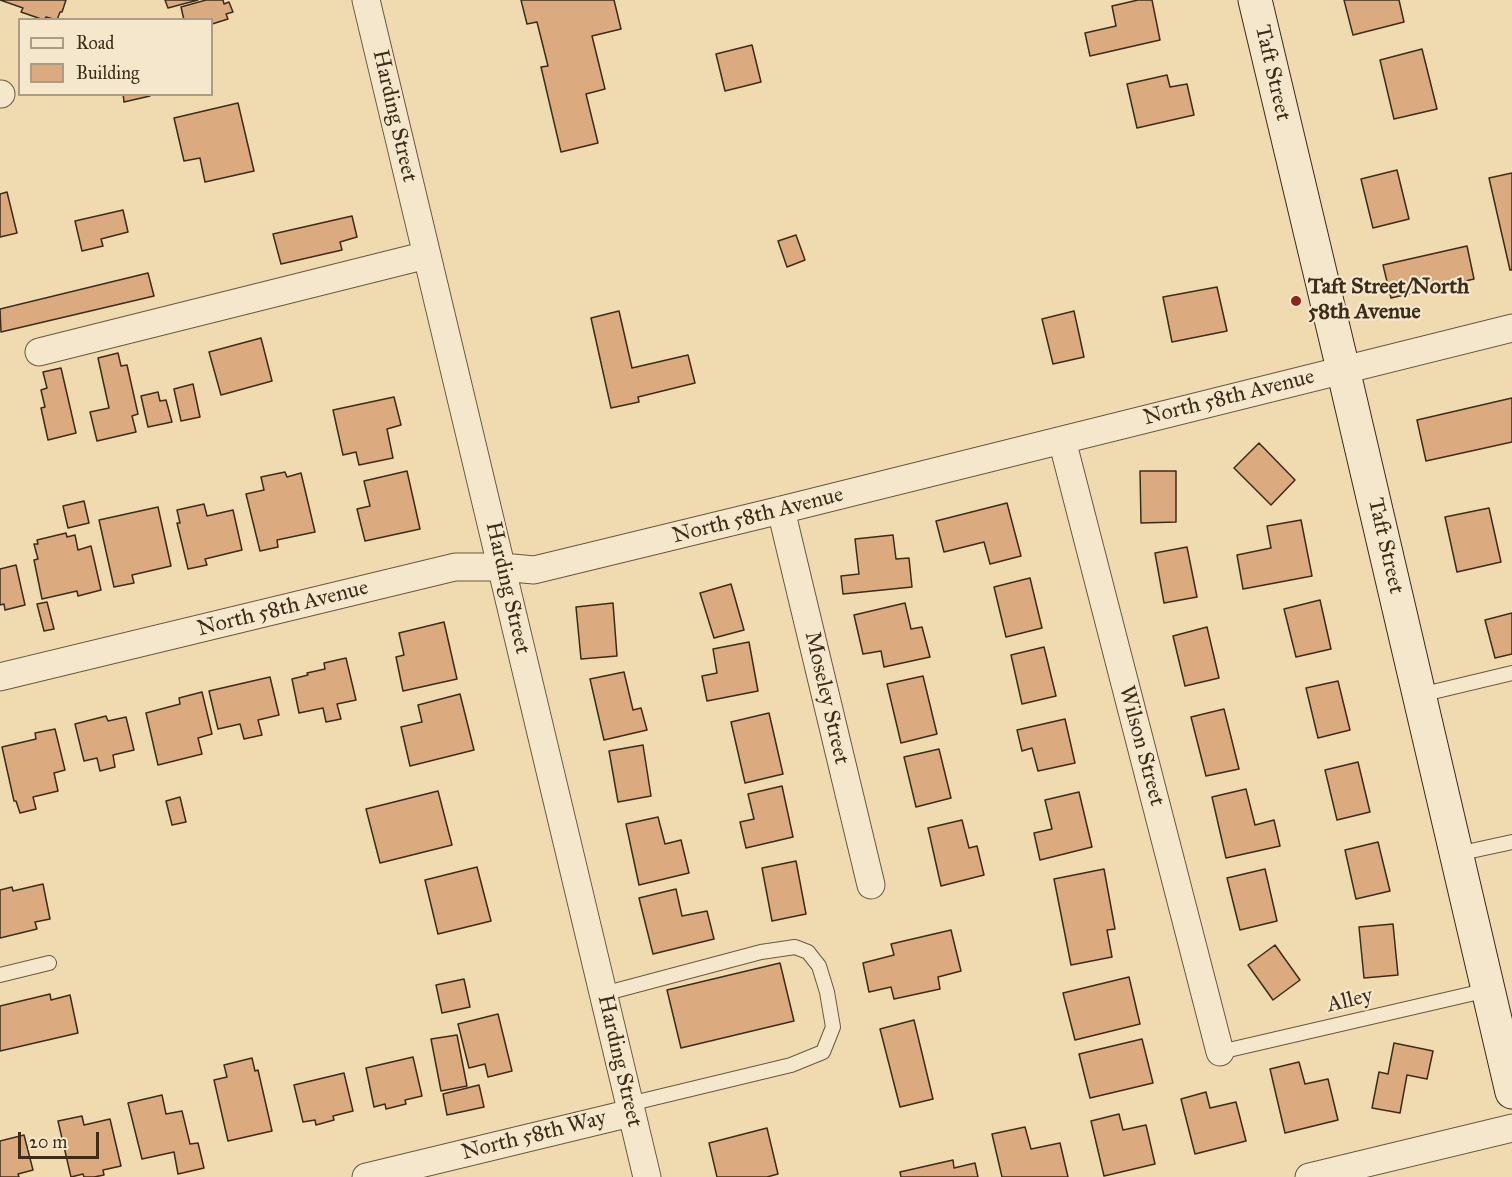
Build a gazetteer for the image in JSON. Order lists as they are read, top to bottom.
{
  "streets": {
    "street": [
      "Taft Street",
      "Harding Street",
      "North 58th Avenue",
      "Moseley Street",
      "Wilson Street",
      "North 58th Way"
    ],
    "lane": ["Alley"]
  },
  "crossings": [
    ["Taft Street", "North 58th Avenue"],
    ["Taft Street", "Alley"],
    ["Harding Street", "North 58th Avenue"],
    ["Harding Street", "North 58th Way"],
    ["North 58th Avenue", "Moseley Street"],
    ["North 58th Avenue", "Wilson Street"],
    ["Wilson Street", "Alley"]
  ],
  "places": ["Taft Street/North 58th Avenue"],
  "legend": ["Road", "Building"],
  "scale_bar": "20 m"
}
